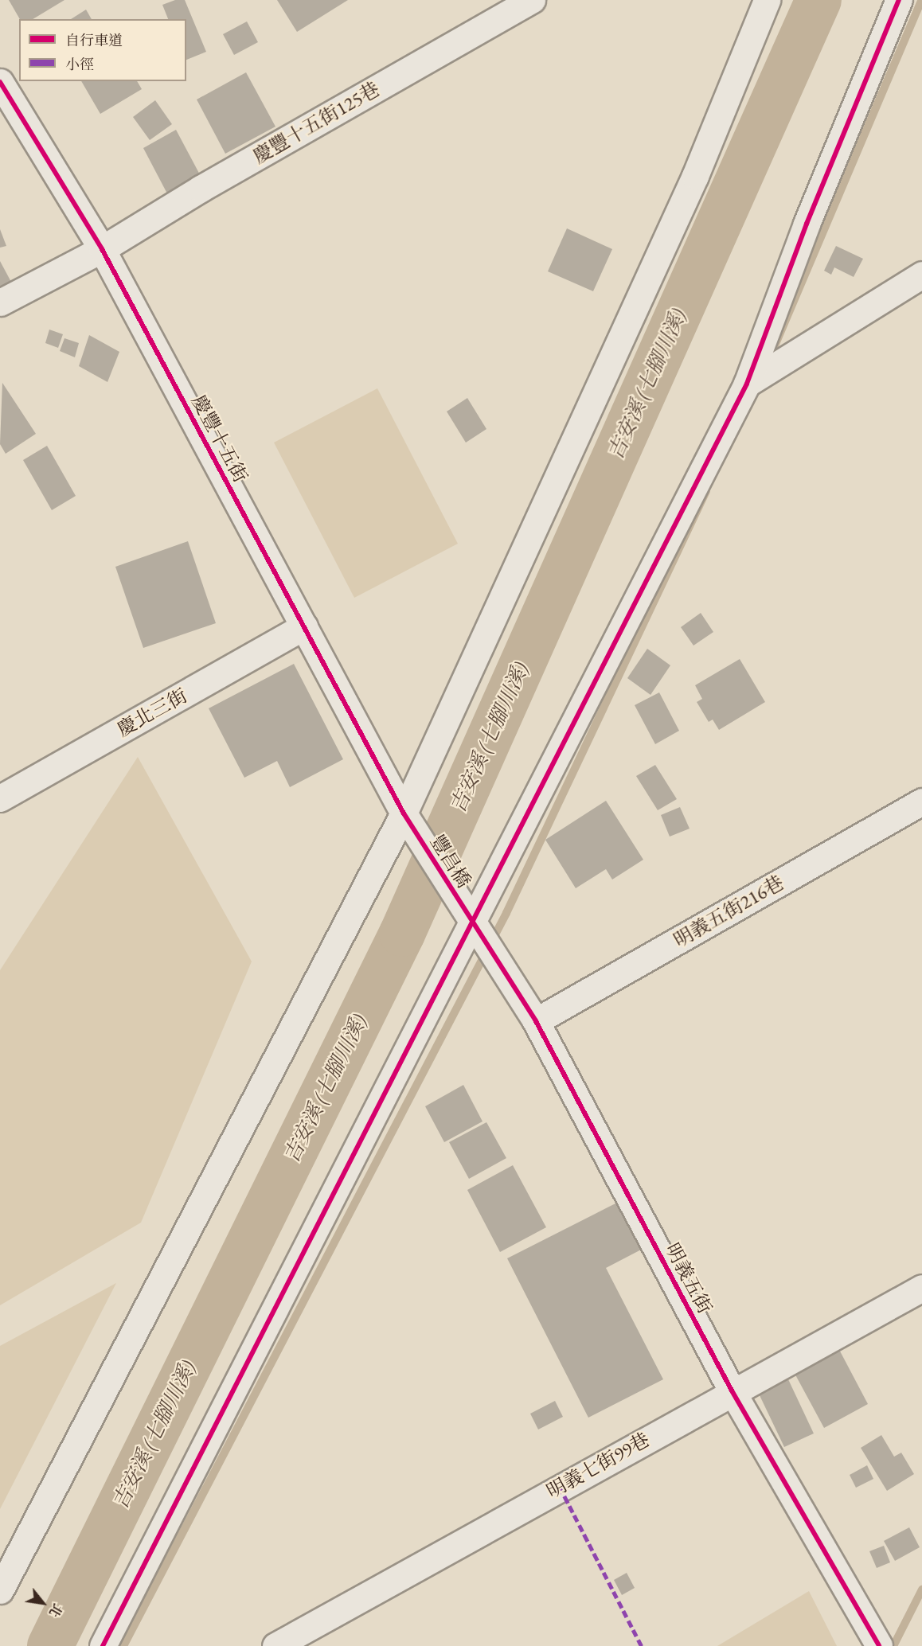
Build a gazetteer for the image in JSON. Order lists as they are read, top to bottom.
{
  "streets": {
    "street": [
      "慶豐十五街125巷",
      "慶豐十五街",
      "慶北三街",
      "豐昌橋",
      "明義五街216巷",
      "明義五街",
      "明義七街99巷"
    ]
  },
  "crossings": [
    ["慶豐十五街125巷", "慶豐十五街"],
    ["慶豐十五街", "慶北三街"],
    ["慶豐十五街", "豐昌橋"],
    ["豐昌橋", "明義五街"],
    ["明義五街216巷", "明義五街"],
    ["明義五街", "明義七街99巷"]
  ],
  "water": ["吉安溪 (七腳川溪)"],
  "legend": ["自行車道", "小徑"],
  "north": "bottom right"
}
